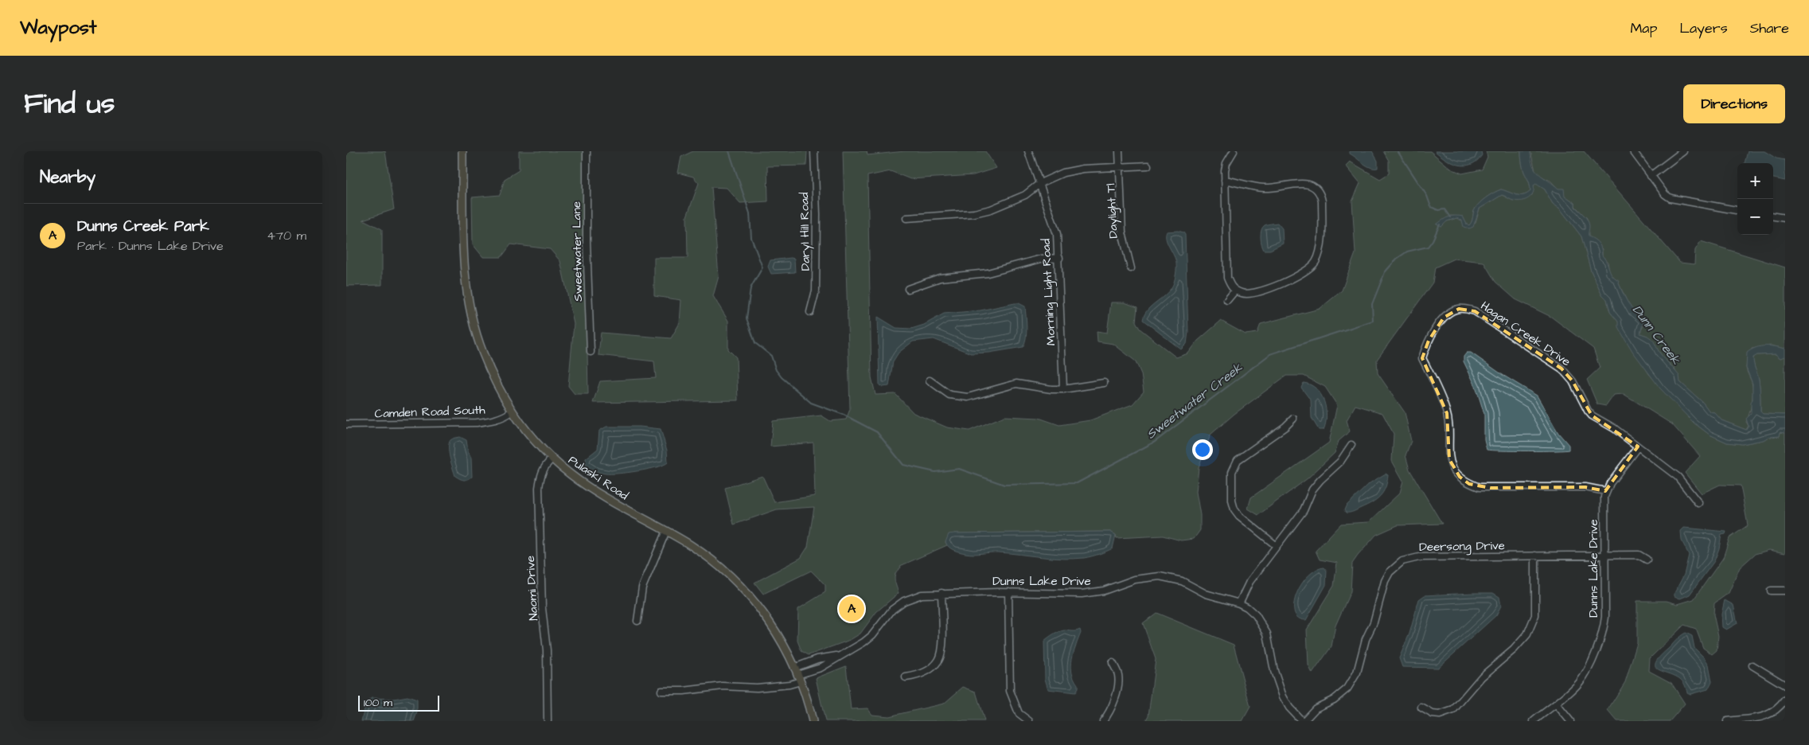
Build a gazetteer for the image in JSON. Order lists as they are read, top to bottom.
{
  "streets": {
    "main road": ["Pulaski Road"],
    "street": [
      "Daylight Tl",
      "Daryl Hill Road",
      "Sweetwater Lane",
      "Morning Light Road",
      "Hagan Creek Drive",
      "Camden Road South",
      "Deersong Drive",
      "Dunns Lake Drive",
      "Naomi Drive"
    ]
  },
  "crossings": [
    ["Camden Road South", "Pulaski Road"],
    ["Pulaski Road", "Naomi Drive"],
    ["Deersong Drive", "Dunns Lake Drive"]
  ],
  "water": ["Dunn Creek", "Sweetwater Creek"],
  "scale_bar": "100 m",
  "page": {
    "header": "Waypost",
    "nav": ["Map", "Layers", "Share"],
    "title": "Find us",
    "buttons": "Directions",
    "heading": "Nearby",
    "map_buttons": ["+", "−"],
    "list": [
      {
        "mark": "A",
        "name": "Dunns Creek Park",
        "note": "Park · Dunns Lake Drive",
        "value": "470 m"
      }
    ],
    "pins": "A",
    "scale": "100 m"
  }
}
